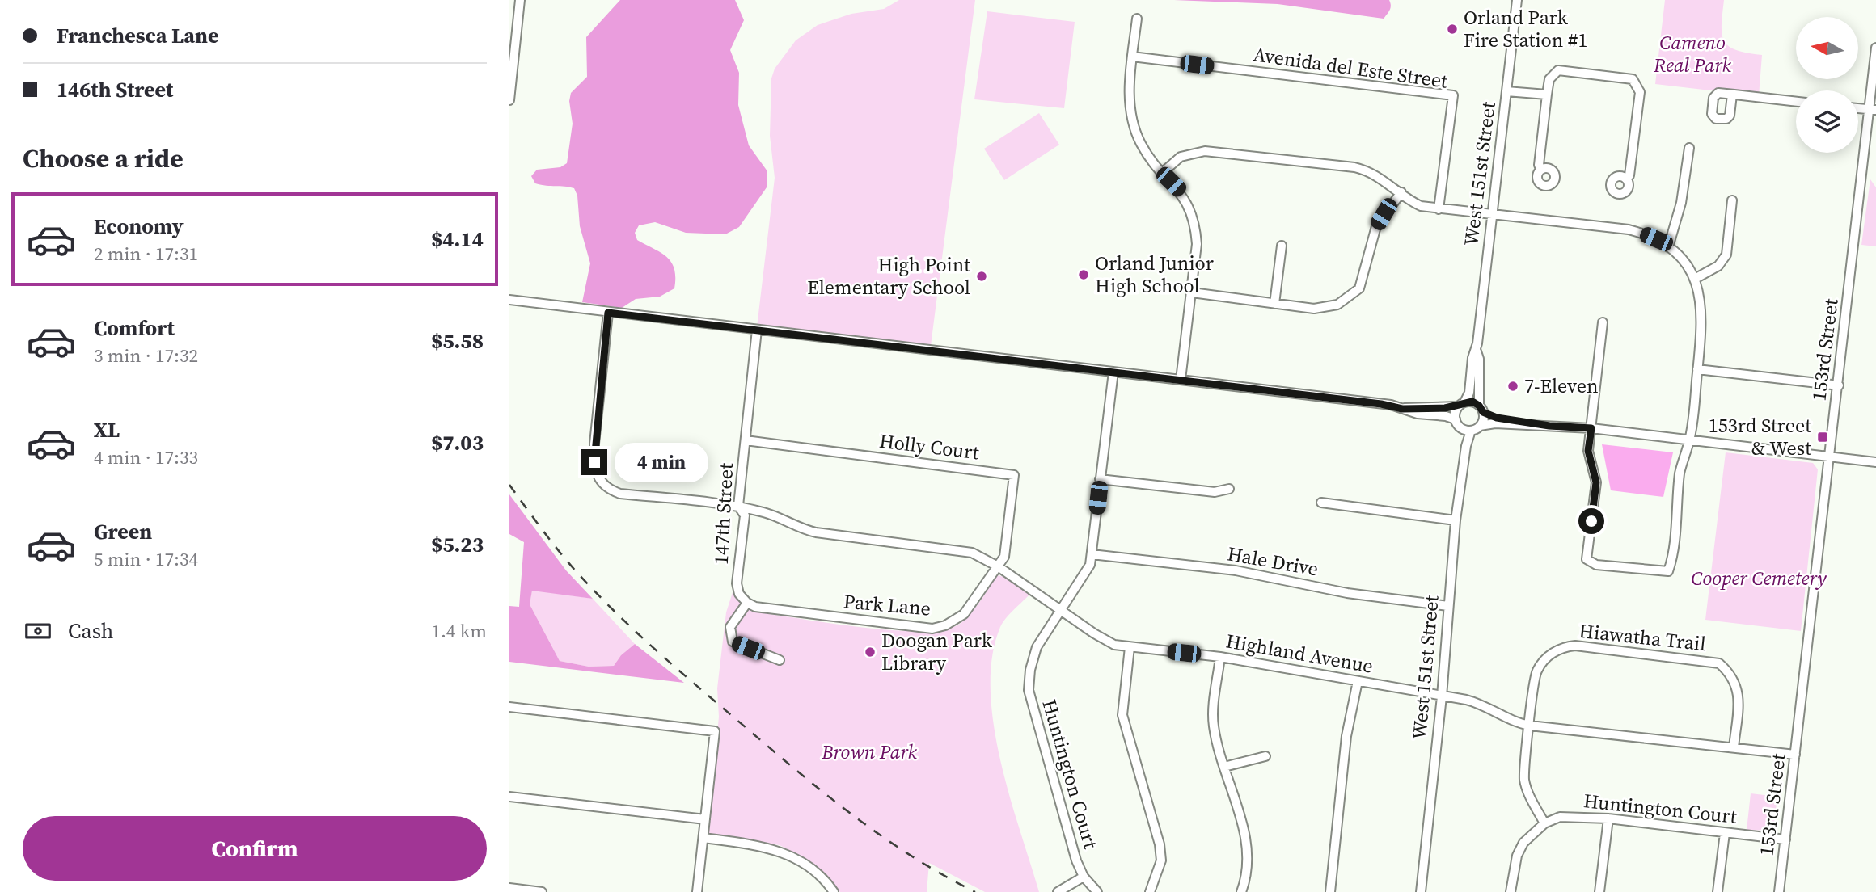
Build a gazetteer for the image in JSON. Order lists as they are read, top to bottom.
{
  "streets": {
    "street": [
      "Avenida del Este Street",
      "West 151st Street",
      "153rd Street",
      "Holly Court",
      "147th Street",
      "Hale Drive",
      "Park Lane",
      "Hiawatha Trail",
      "Highland Avenue",
      "Huntington Court"
    ]
  },
  "crossings": [
    ["West 151st Street", "Hale Drive"],
    ["West 151st Street", "Highland Avenue"],
    ["153rd Street", "Highland Avenue"],
    ["153rd Street", "Huntington Court"],
    ["Holly Court", "147th Street"],
    ["Holly Court", "Park Lane"],
    ["Holly Court", "Highland Avenue"],
    ["147th Street", "Park Lane"],
    ["147th Street", "Highland Avenue"],
    ["Hale Drive", "Huntington Court"],
    ["Park Lane", "Highland Avenue"],
    ["Hiawatha Trail", "Highland Avenue"],
    ["Hiawatha Trail", "Huntington Court"],
    ["Highland Avenue", "Huntington Court"]
  ],
  "parks": ["Cameno Real Park", "Cooper Cemetery", "Brown Park"],
  "places": {
    "other": [
      "Orland Park Fire Station #1",
      "Orland Junior High School",
      "High Point Elementary School",
      "7-Eleven",
      "Doogan Park Library"
    ],
    "transit": ["153rd Street & West"]
  },
  "north": "left",
  "page": {
    "banner": ["Franchesca Lane", "146th Street"],
    "heading": "Choose a ride",
    "list": [
      {
        "name": "Economy",
        "note": "2 min · 17:31",
        "value": "$4.14"
      },
      {
        "name": "Comfort",
        "note": "3 min · 17:32",
        "value": "$5.58"
      },
      {
        "name": "XL",
        "note": "4 min · 17:33",
        "value": "$7.03"
      },
      {
        "name": "Green",
        "note": "5 min · 17:34",
        "value": "$5.23"
      }
    ],
    "bubble": "4 min",
    "pay": ["Cash", "1.4 km"],
    "buttons": "Confirm"
  }
}
